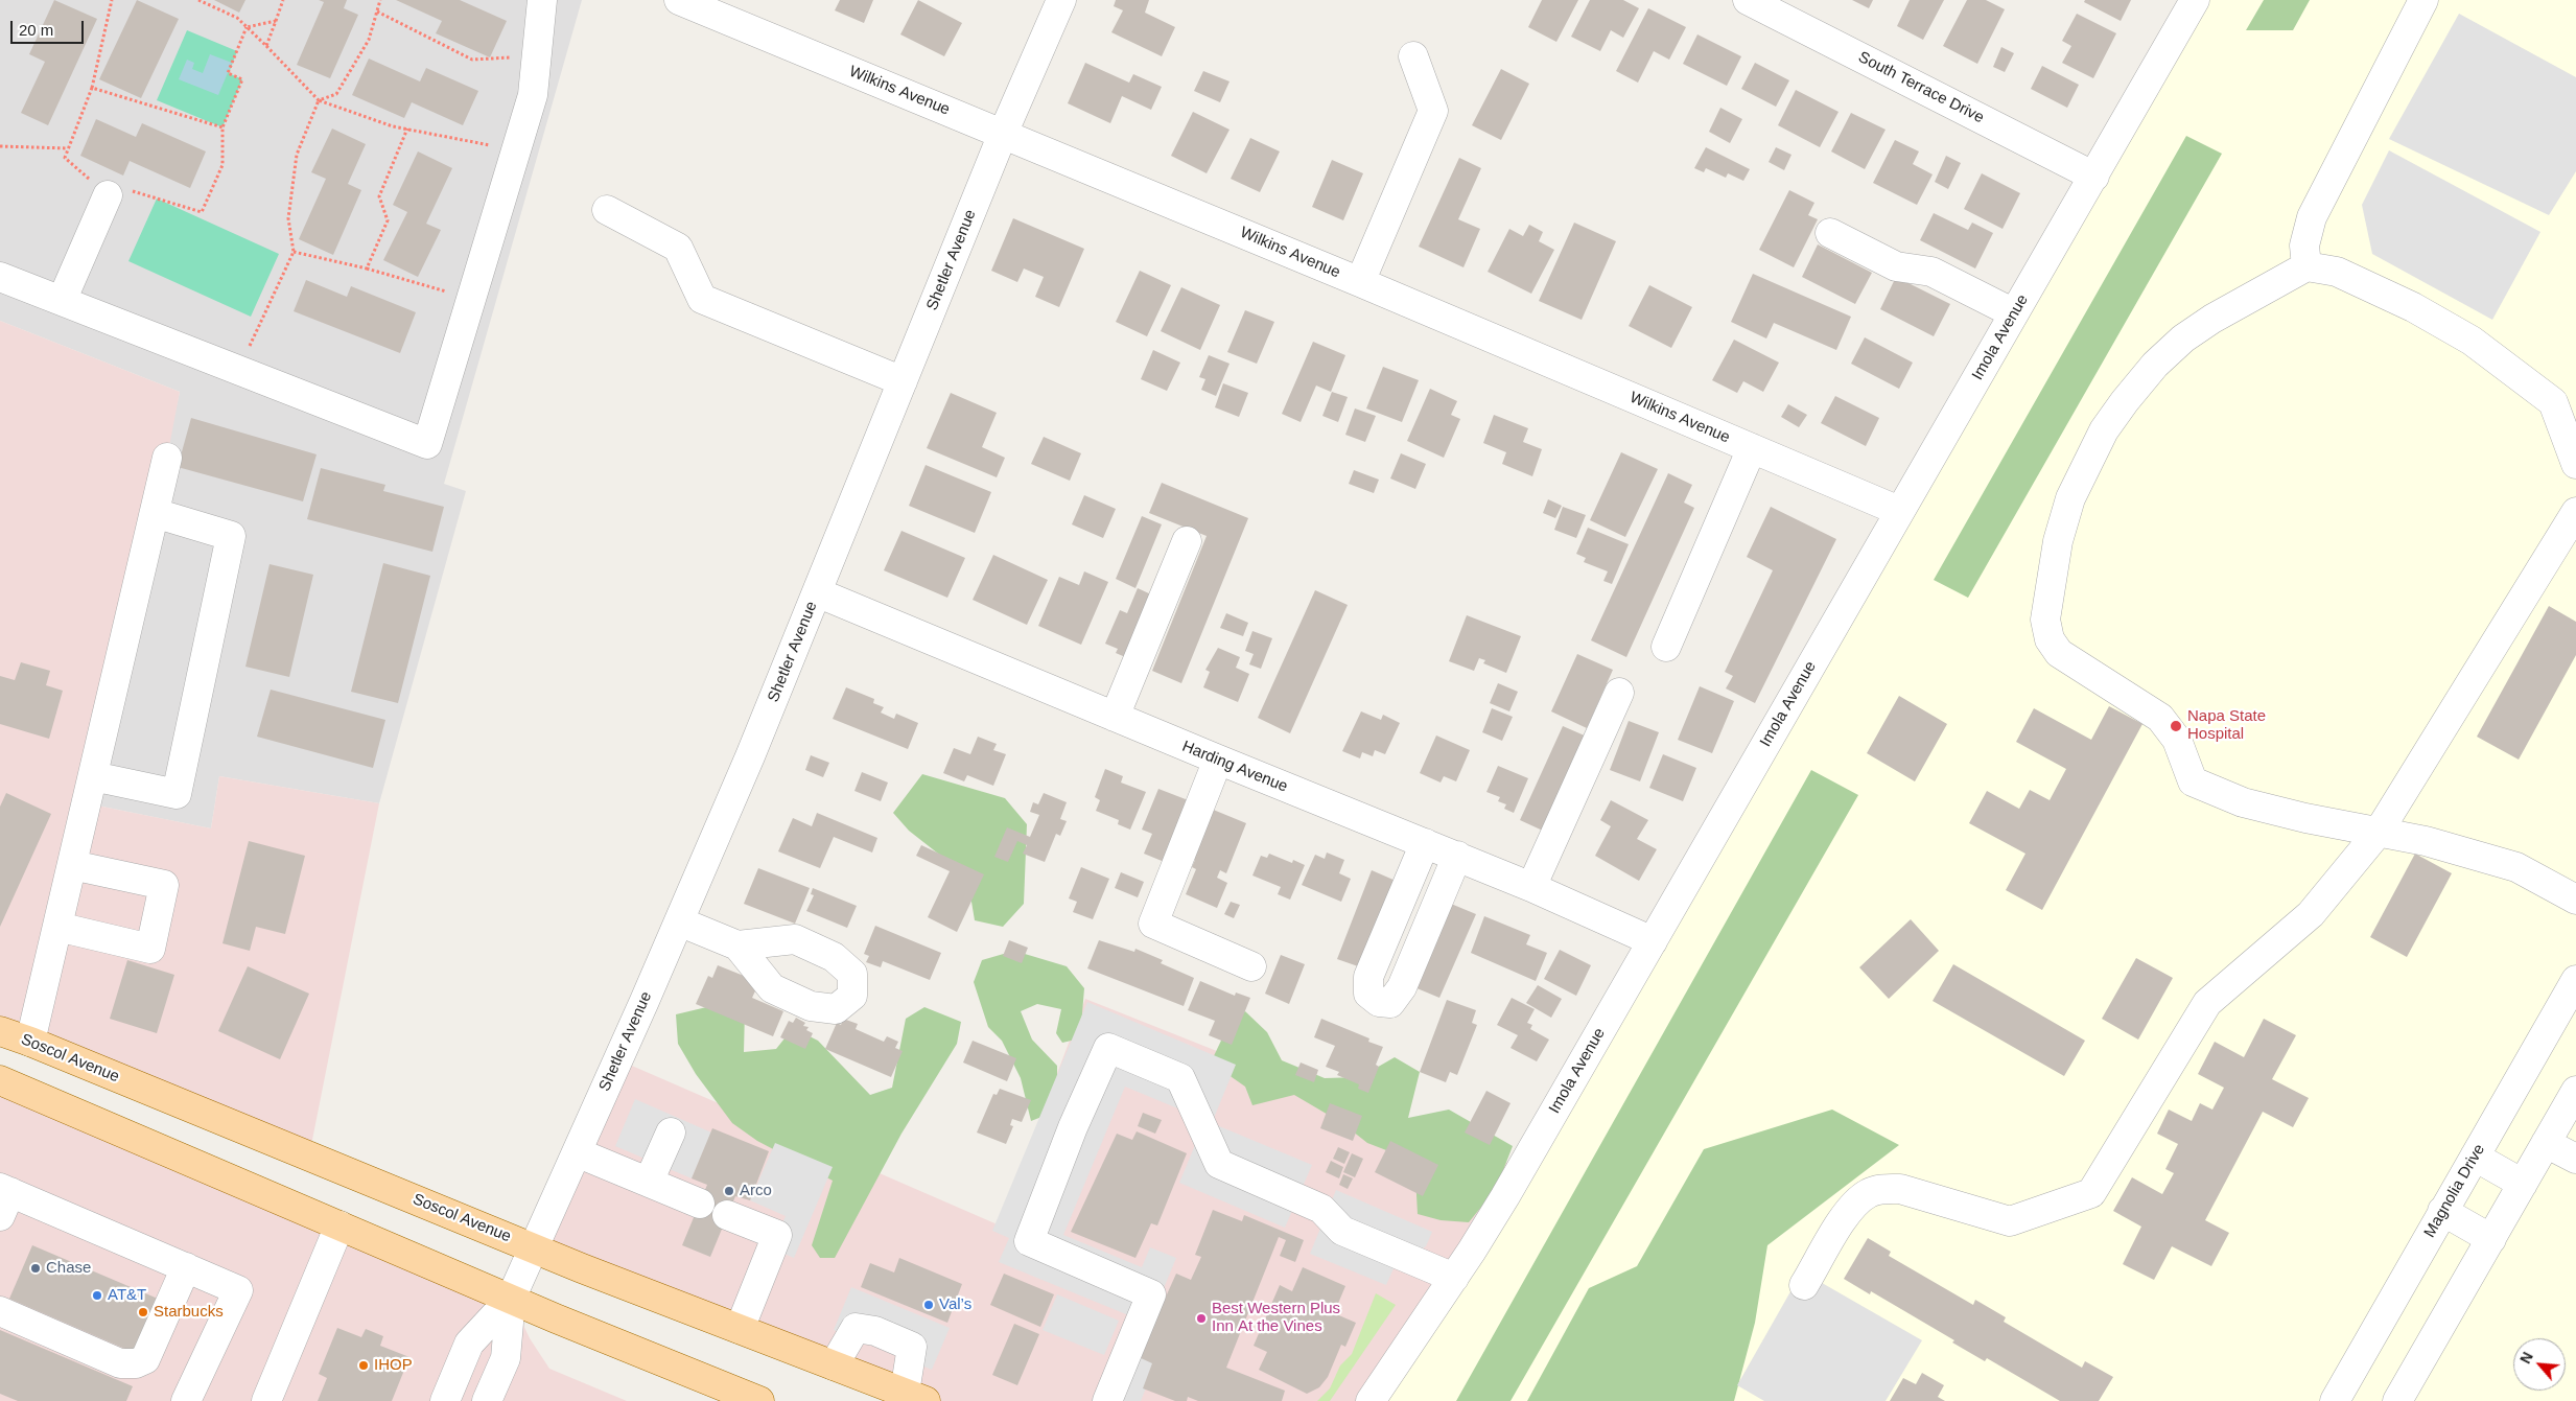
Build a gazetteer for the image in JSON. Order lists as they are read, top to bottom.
{
  "streets": {
    "main road": ["Soscol Avenue"],
    "street": [
      "South Terrace Drive",
      "Wilkins Avenue",
      "Shetler Avenue",
      "Imola Avenue",
      "Harding Avenue",
      "Magnolia Drive"
    ]
  },
  "crossings": [
    ["South Terrace Drive", "Imola Avenue"],
    ["Wilkins Avenue", "Shetler Avenue"],
    ["Wilkins Avenue", "Imola Avenue"],
    ["Shetler Avenue", "Harding Avenue"],
    ["Shetler Avenue", "Soscol Avenue"],
    ["Imola Avenue", "Harding Avenue"]
  ],
  "places": [
    "Napa State Hospital",
    "Arco",
    "Chase",
    "AT&T",
    "Val’s",
    "Starbucks",
    "Best Western Plus Inn At the Vines",
    "IHOP"
  ],
  "scale_bar": "20 m",
  "north": "top left"
}
